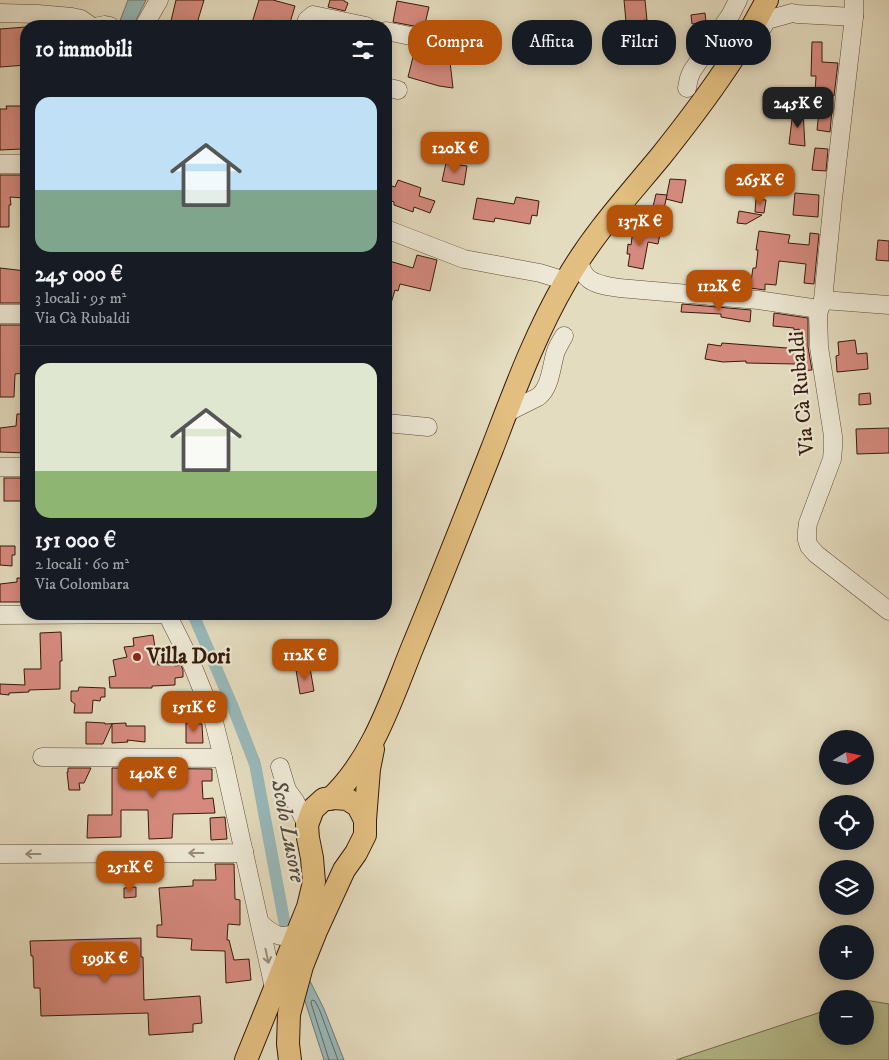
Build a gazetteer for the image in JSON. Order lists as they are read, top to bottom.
{
  "streets": {
    "street": ["Via Cà Rubaldi"]
  },
  "water": ["Scolo Lusore"],
  "places": ["Villa Dori"],
  "north": "right",
  "page": {
    "chip": [
      "Compra",
      "Affitta",
      "Filtri",
      "Nuovo"
    ],
    "heading": "10 immobili",
    "list": [
      {
        "name": "245 000 €",
        "note": "3 locali · 95 m² · Via Cà Rubaldi"
      },
      {
        "name": "151 000 €",
        "note": "2 locali · 60 m² · Via Colombara"
      }
    ],
    "price": [
      "245K €",
      "120K €",
      "265K €",
      "137K €",
      "112K €",
      "112K €",
      "151K €",
      "140K €",
      "251K €",
      "199K €"
    ],
    "map_buttons": ["+", "−"]
  }
}
